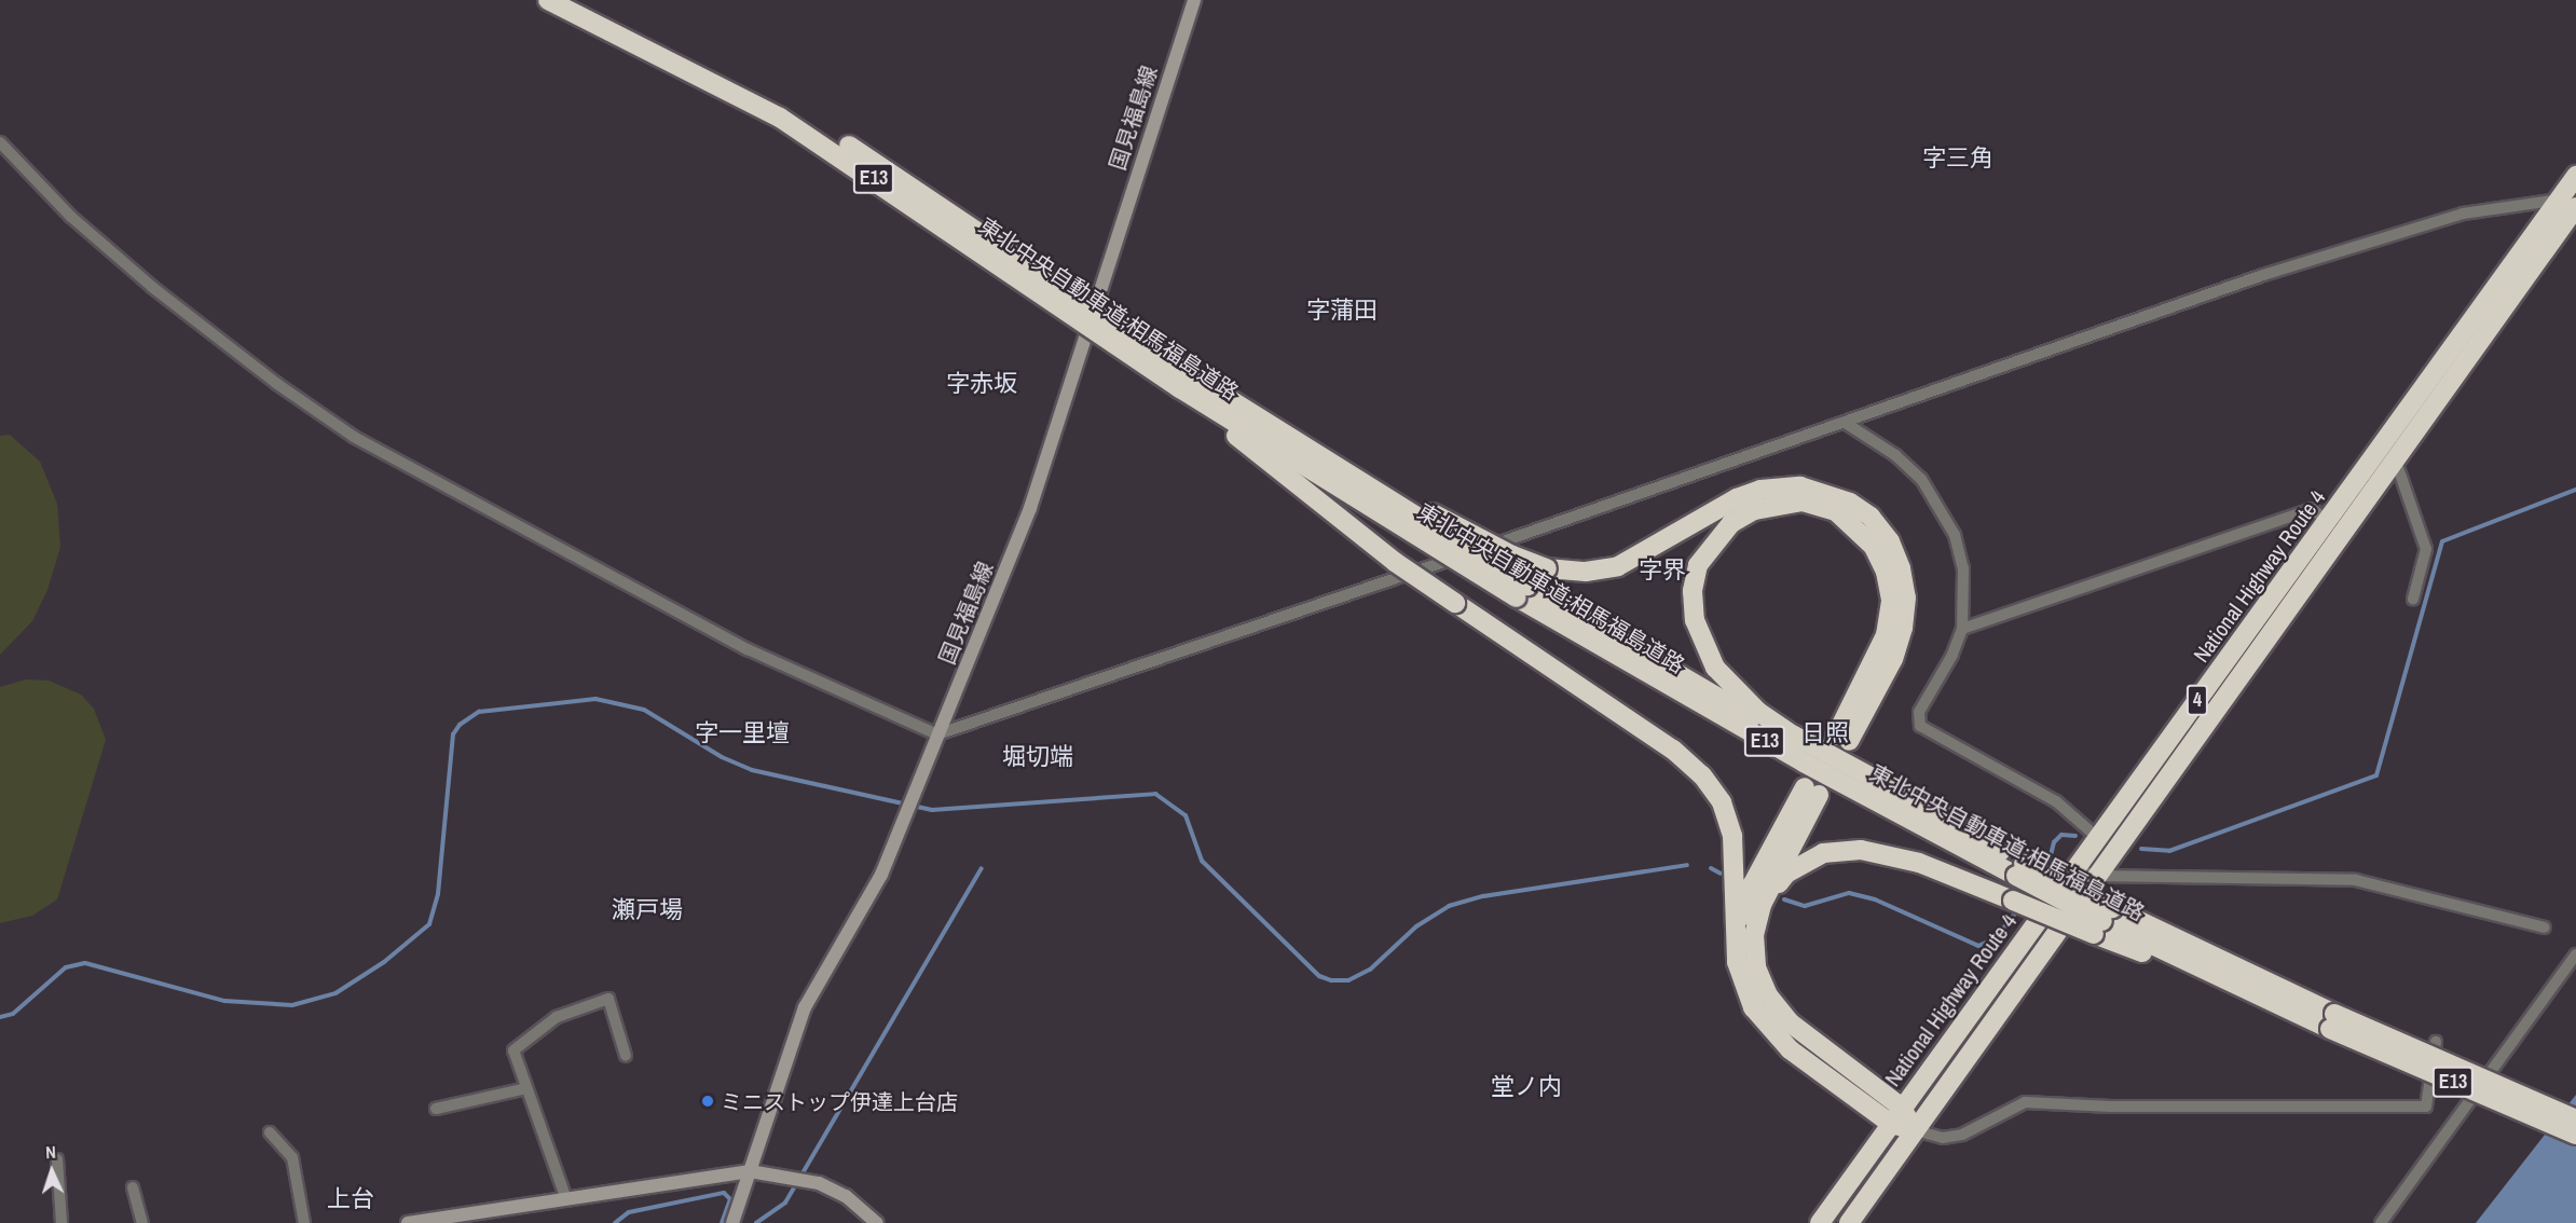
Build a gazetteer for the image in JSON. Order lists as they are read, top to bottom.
{
  "streets": {
    "highway": [
      "E13",
      "東北中央自動車道;相馬福島道路",
      "National Highway Route 4",
      "4"
    ],
    "main road": ["国見福島線"]
  },
  "districts": [
    "字三角",
    "字蒲田",
    "字赤坂",
    "字界",
    "字一里壇",
    "日照",
    "堀切端",
    "瀬戸場",
    "堂ノ内",
    "上台"
  ],
  "places": ["ミニストップ伊達上台店"],
  "north": "top"
}
